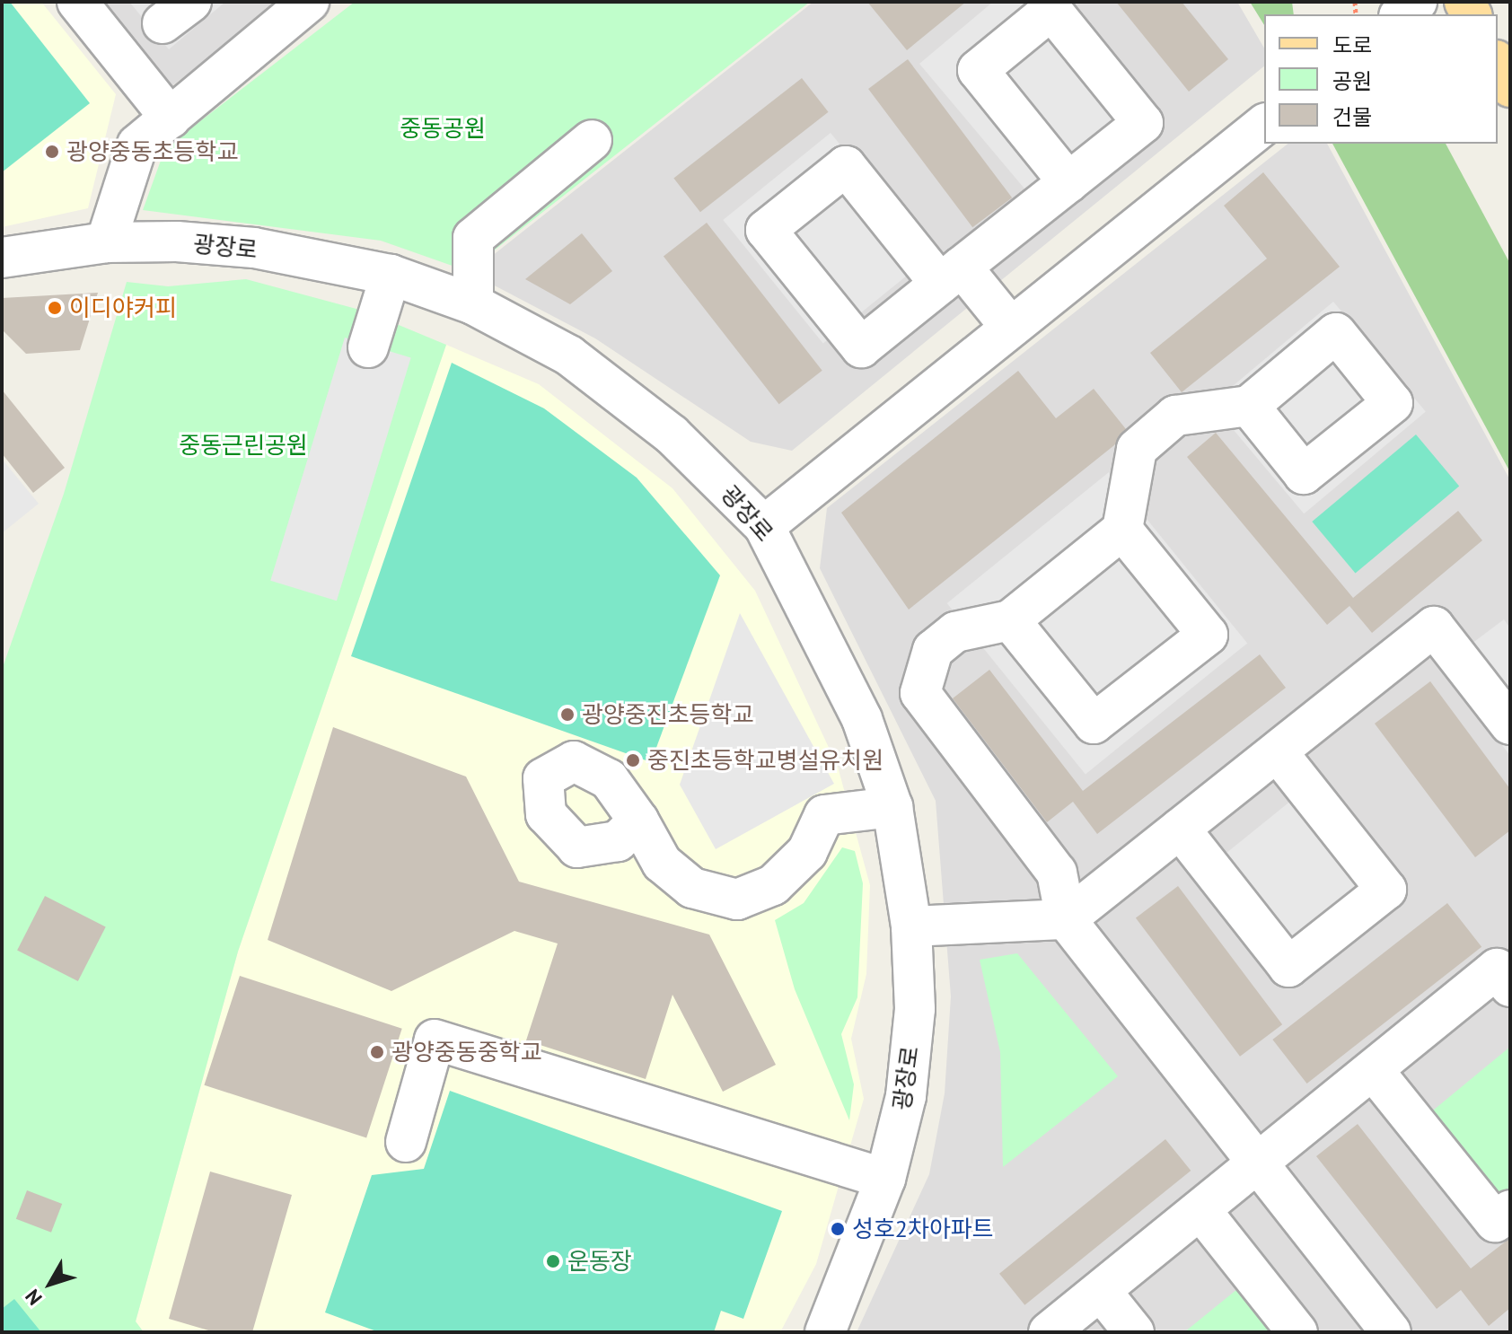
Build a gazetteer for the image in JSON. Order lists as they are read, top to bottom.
{
  "streets": {
    "street": ["광장로"]
  },
  "parks": ["중동공원", "중동근린공원"],
  "places": [
    "광양중동초등학교",
    "이디야커피",
    "광양중진초등학교",
    "중진초등학교병설유치원",
    "광양중동중학교",
    "성호2차아파트",
    "운동장"
  ],
  "legend": ["도로", "공원", "건물"],
  "north": "bottom left"
}
